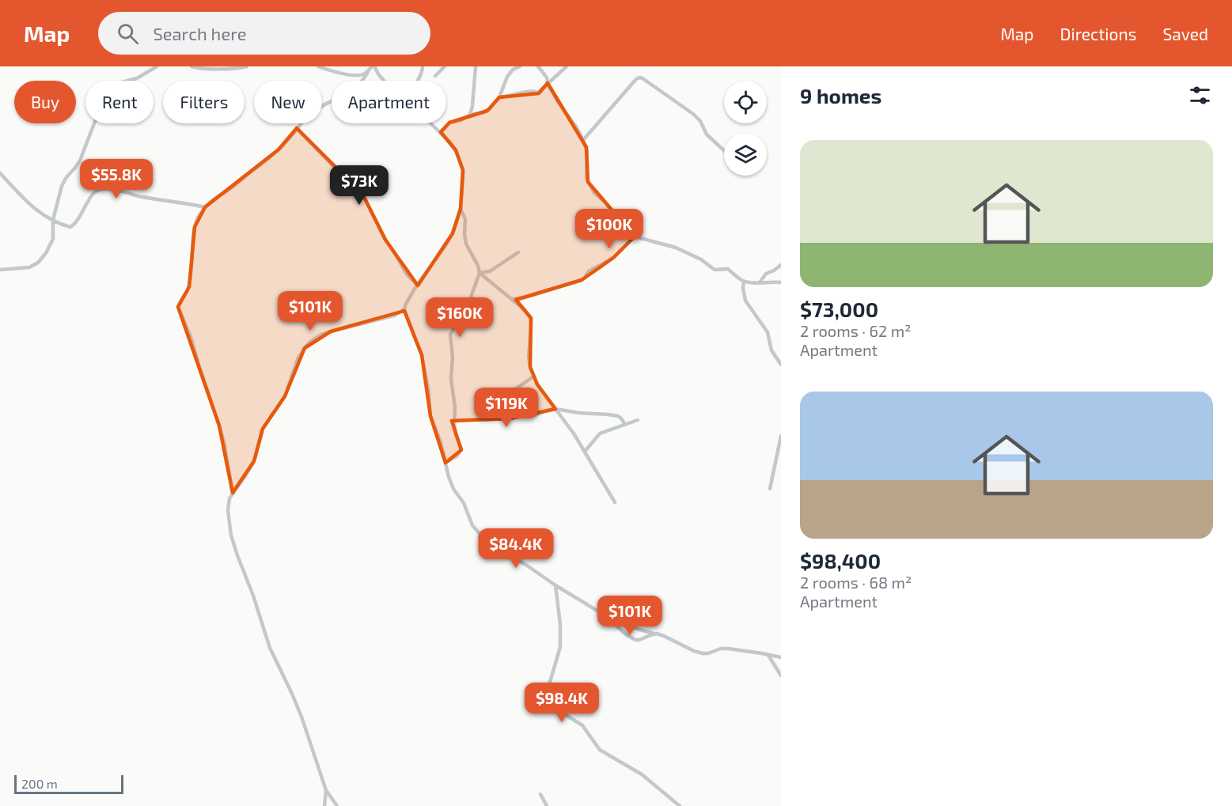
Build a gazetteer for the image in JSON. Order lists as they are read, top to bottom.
{
  "scale_bar": "200 m",
  "page": {
    "header": "Map",
    "search": "Search here",
    "nav": ["Map", "Directions", "Saved"],
    "heading": "9 homes",
    "chip": [
      "Buy",
      "Rent",
      "Filters",
      "New",
      "Apartment"
    ],
    "list": [
      {
        "name": "$73,000",
        "note": "2 rooms · 62 m² · Apartment"
      },
      {
        "name": "$98,400",
        "note": "2 rooms · 68 m² · Apartment"
      }
    ],
    "price": [
      "$55.8K",
      "$73K",
      "$100K",
      "$101K",
      "$160K",
      "$119K",
      "$84.4K",
      "$101K",
      "$98.4K"
    ],
    "scale": "200 m"
  }
}
